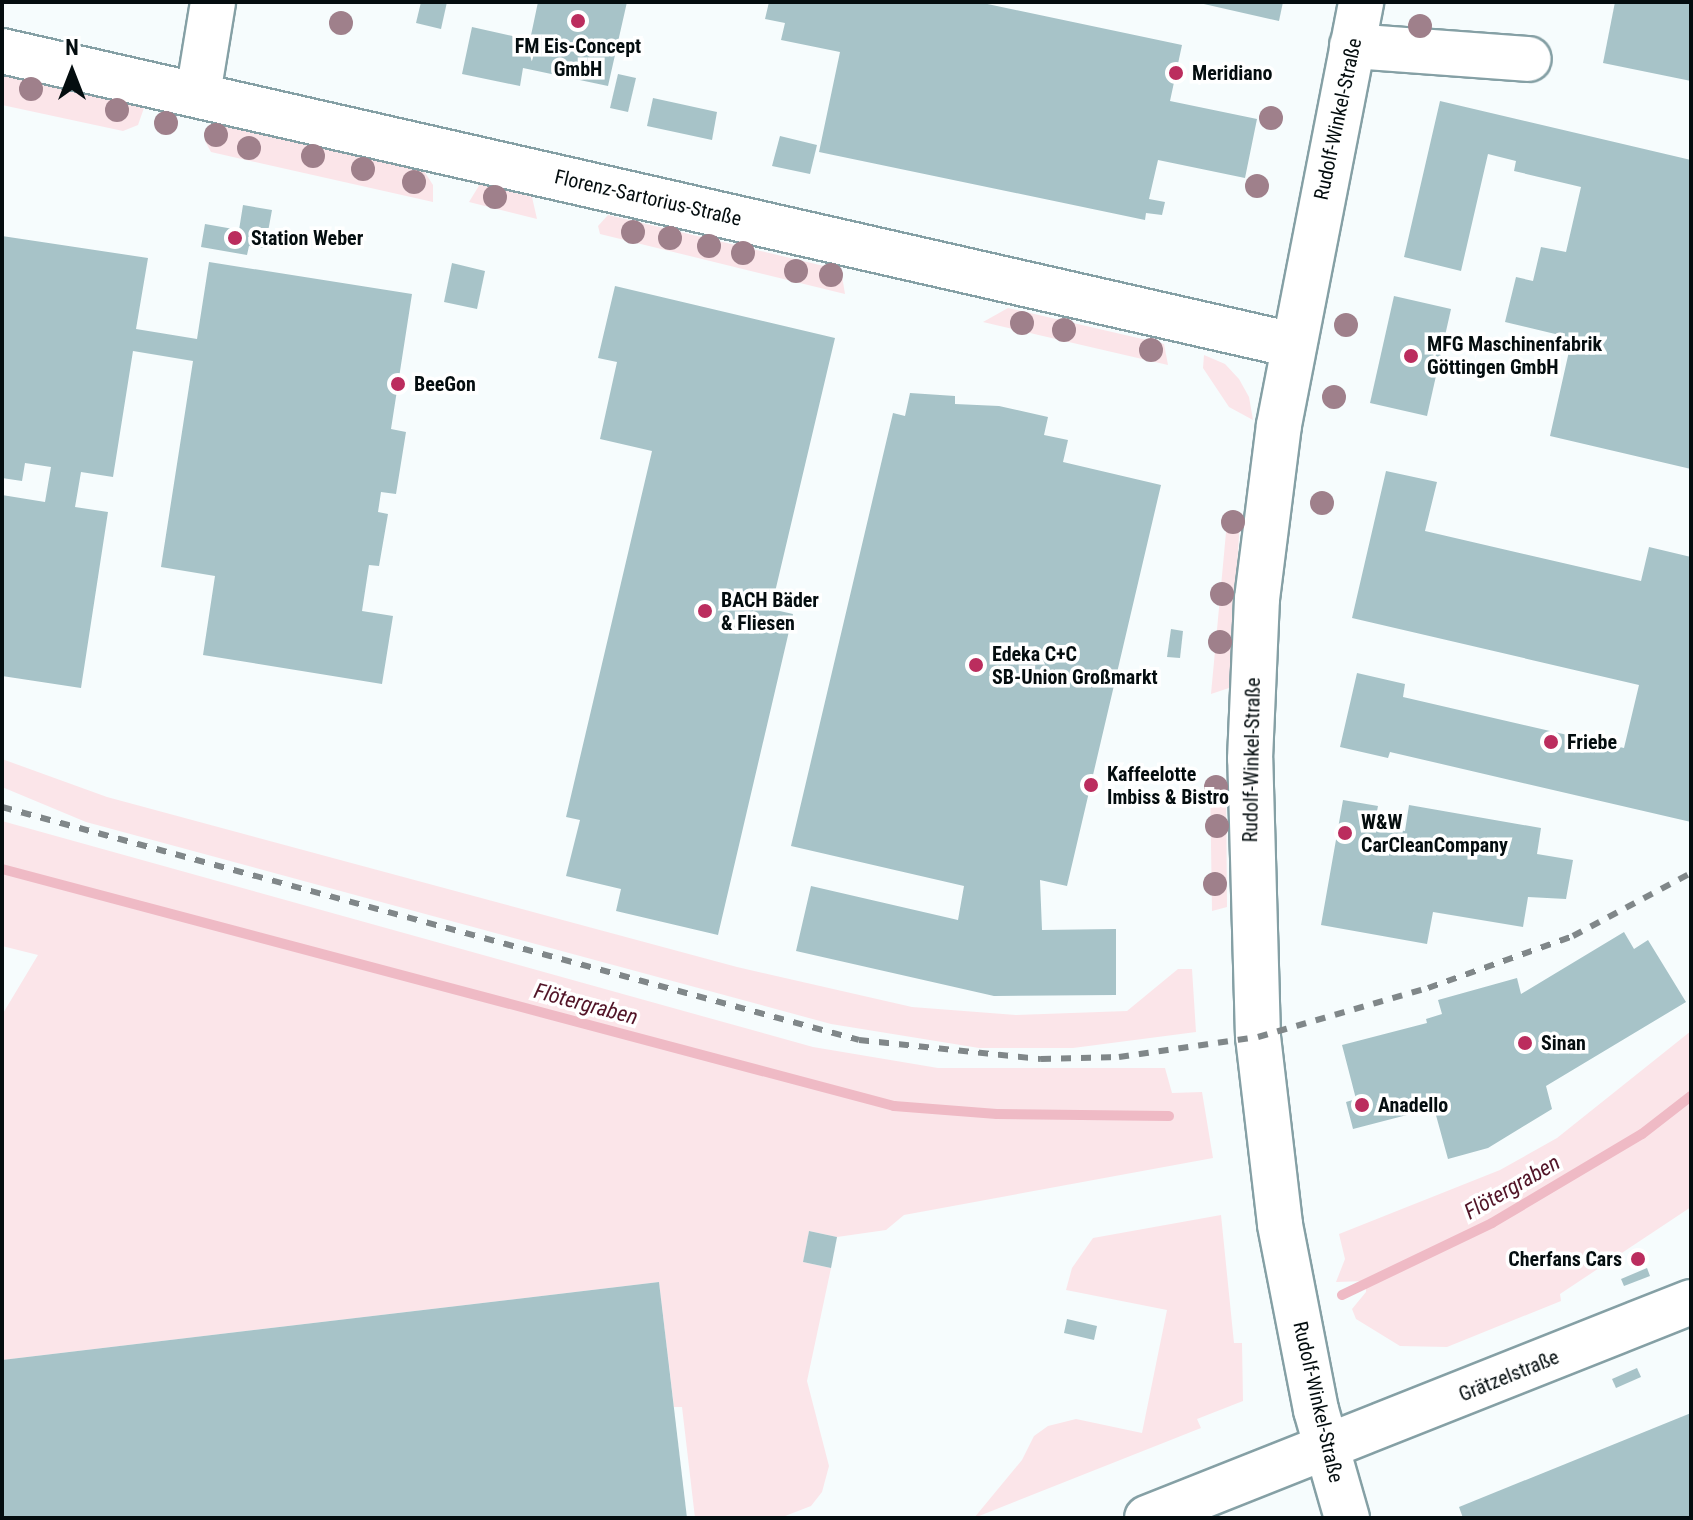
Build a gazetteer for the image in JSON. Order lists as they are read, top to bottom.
{
  "streets": {
    "street": ["Rudolf-Winkel-Straße", "Florenz-Sartorius-Straße", "Grätzelstraße"]
  },
  "crossings": [
    ["Rudolf-Winkel-Straße", "Florenz-Sartorius-Straße"],
    ["Rudolf-Winkel-Straße", "Grätzelstraße"]
  ],
  "water": ["Flötergraben"],
  "places": [
    "FM Eis-Concept GmbH",
    "Meridiano",
    "Station Weber",
    "MFG Maschinenfabrik Göttingen GmbH",
    "BeeGon",
    "BACH Bäder & Fliesen",
    "Edeka C+C SB-Union Großmarkt",
    "Friebe",
    "Kaffeelotte Imbiss & Bistro",
    "W&W CarCleanCompany",
    "Sinan",
    "Anadello",
    "Cherfans Cars"
  ],
  "north": "top"
}
